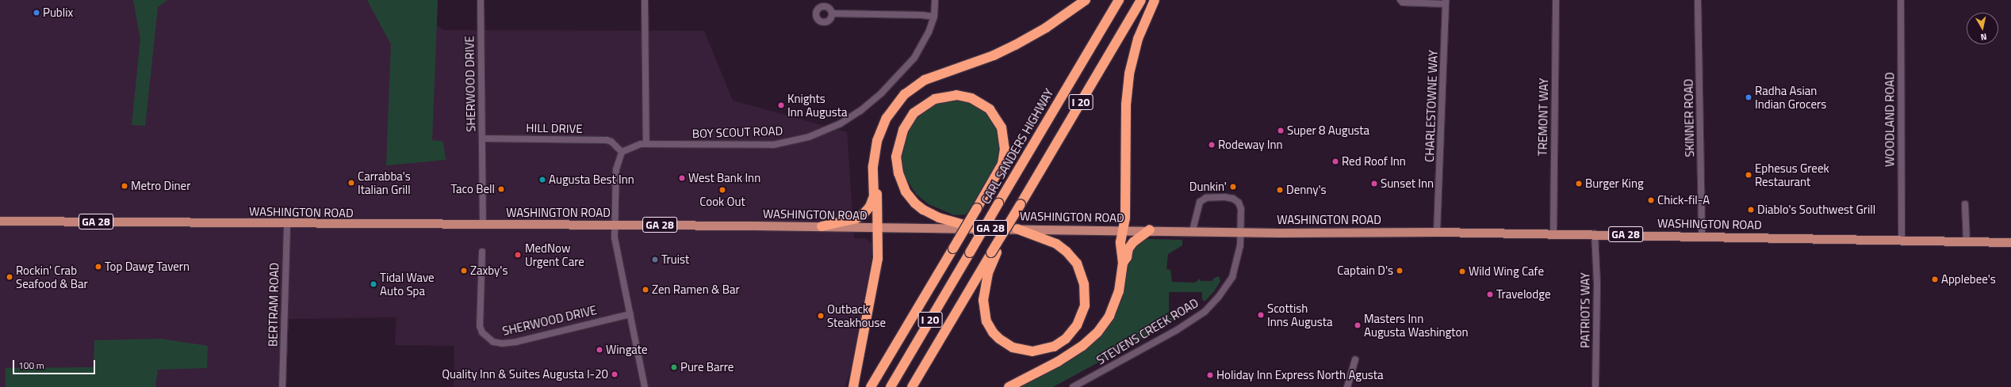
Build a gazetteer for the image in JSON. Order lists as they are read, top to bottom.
{
  "streets": {
    "highway": ["I 20", "CARL SANDERS HIGHWAY"],
    "main road": ["WASHINGTON ROAD", "GA 28"],
    "street": [
      "SHERWOOD DRIVE",
      "CHARLESTOWNE WAY",
      "TREMONT WAY",
      "SKINNER ROAD",
      "WOODLAND ROAD",
      "HILL DRIVE",
      "BOY SCOUT ROAD",
      "BERTRAM ROAD",
      "PATRIOTS WAY",
      "STEVENS CREEK ROAD"
    ]
  },
  "crossings": [
    ["SHERWOOD DRIVE", "HILL DRIVE"],
    ["SHERWOOD DRIVE", "WASHINGTON ROAD"],
    ["CHARLESTOWNE WAY", "WASHINGTON ROAD"],
    ["TREMONT WAY", "WASHINGTON ROAD"],
    ["SKINNER ROAD", "WASHINGTON ROAD"],
    ["WOODLAND ROAD", "WASHINGTON ROAD"],
    ["HILL DRIVE", "BOY SCOUT ROAD"],
    ["WASHINGTON ROAD", "BERTRAM ROAD"],
    ["WASHINGTON ROAD", "PATRIOTS WAY"],
    ["WASHINGTON ROAD", "STEVENS CREEK ROAD"]
  ],
  "places": [
    "Publix",
    "Radha Asian Indian Grocers",
    "Knights Inn Augusta",
    "Super 8 Augusta",
    "Rodeway Inn",
    "Red Roof Inn",
    "Ephesus Greek Restaurant",
    "West Bank Inn",
    "Augusta Best Inn",
    "Carrabba's Italian Grill",
    "Sunset Inn",
    "Burger King",
    "Metro Diner",
    "Dunkin'",
    "Taco Bell",
    "Cook Out",
    "Denny's",
    "Chick-fil-A",
    "Diablo's Southwest Grill",
    "MedNow Urgent Care",
    "Truist",
    "Top Dawg Tavern",
    "Zaxby's",
    "Captain D's",
    "Wild Wing Cafe",
    "Rockin' Crab Seafood & Bar",
    "Applebee's",
    "Tidal Wave Auto Spa",
    "Zen Ramen & Bar",
    "Travelodge",
    "Scottish Inns Augusta",
    "Outback Steakhouse",
    "Masters Inn Augusta Washington",
    "Wingate",
    "Pure Barre",
    "Quality Inn & Suites Augusta I-20",
    "Holiday Inn Express North Agusta"
  ],
  "scale_bar": "100 m",
  "north": "bottom"
}
